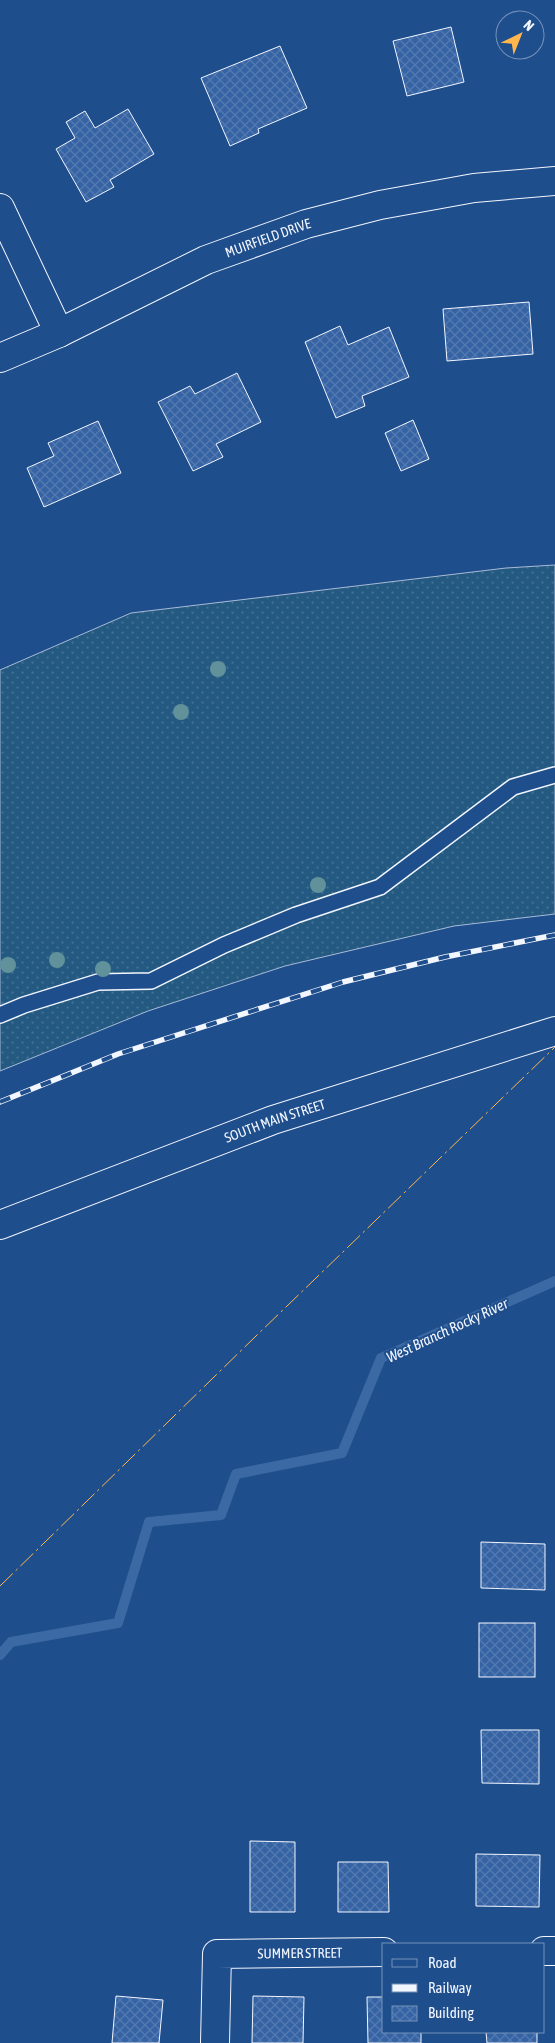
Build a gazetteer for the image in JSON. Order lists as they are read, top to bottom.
{
  "streets": {
    "street": ["MUIRFIELD DRIVE", "SOUTH MAIN STREET", "SUMMER STREET"]
  },
  "water": ["West Branch Rocky River"],
  "legend": ["Road", "Railway", "Building"],
  "north": "top right"
}
